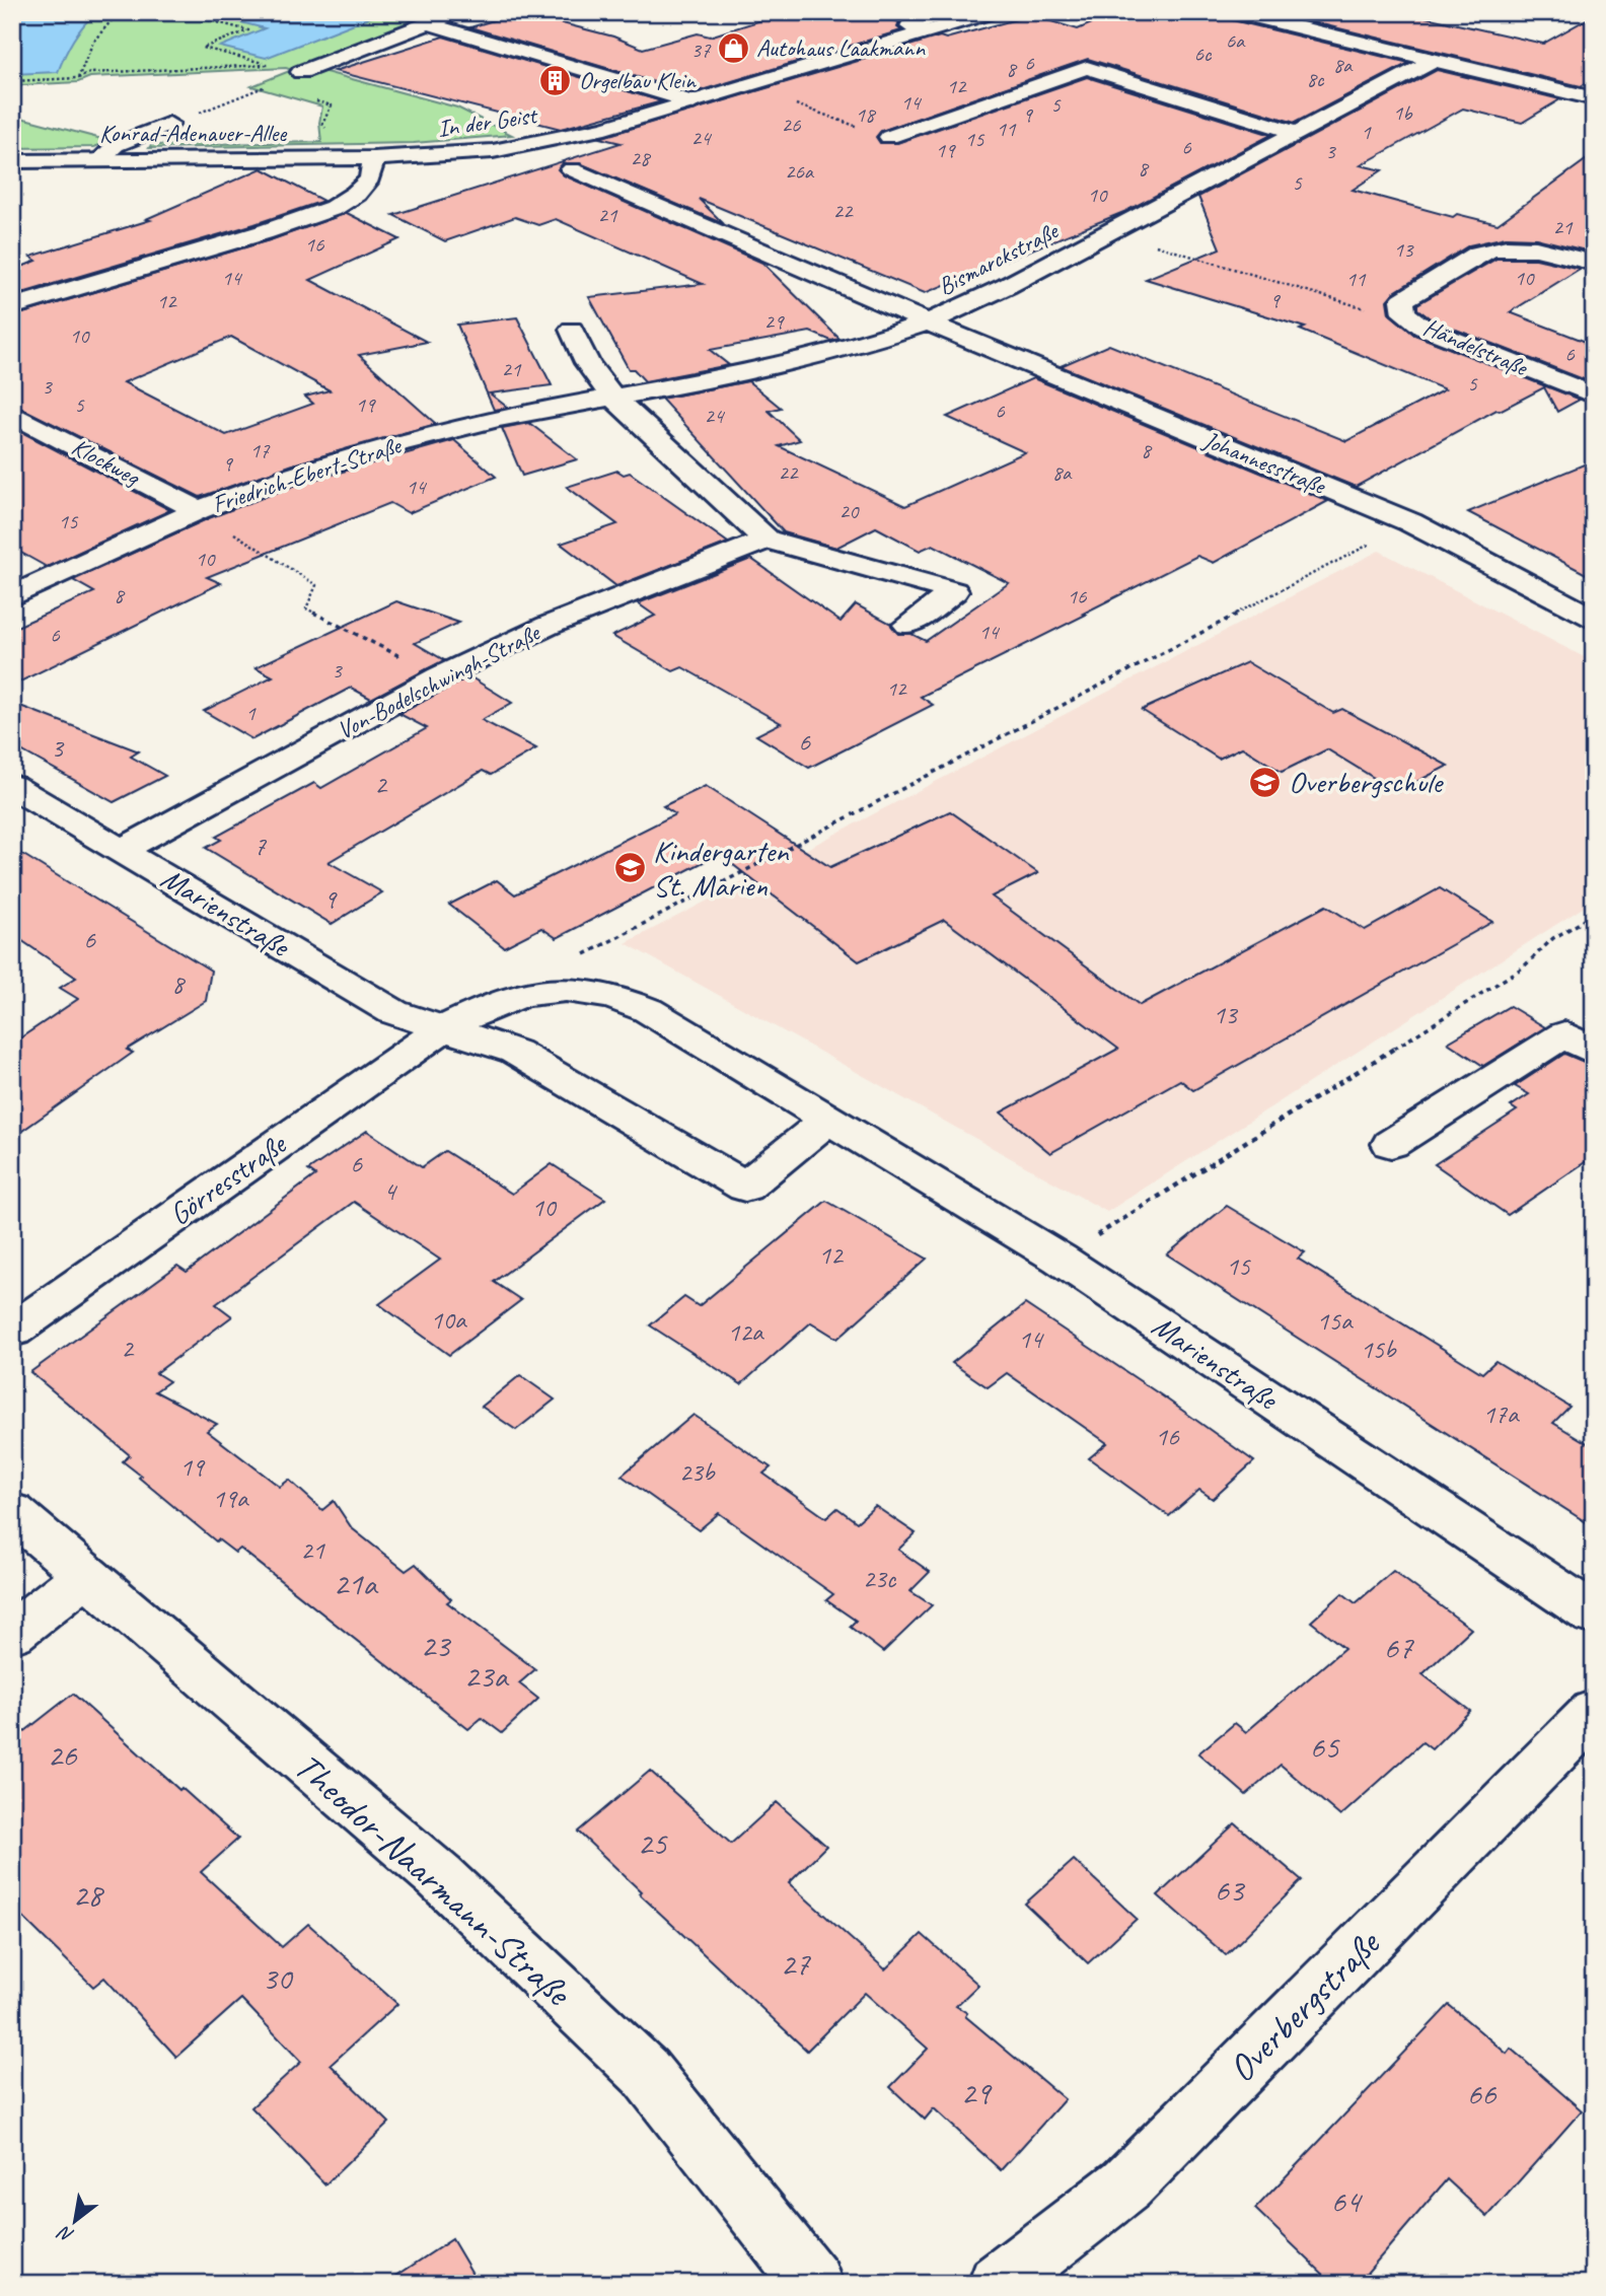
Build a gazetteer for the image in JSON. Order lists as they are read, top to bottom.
{
  "streets": {
    "street": [
      "In der Geist",
      "Konrad-Adenauer-Allee",
      "Bismarckstraße",
      "Händelstraße",
      "Klockweg",
      "Johannesstraße",
      "Friedrich-Ebert-Straße",
      "Von-Bodelschwingh-Straße",
      "Marienstraße",
      "Görresstraße",
      "Theodor-Naarmann-Straße",
      "Overbergstraße"
    ]
  },
  "crossings": [
    ["In der Geist", "Konrad-Adenauer-Allee"],
    ["Bismarckstraße", "Johannesstraße"],
    ["Bismarckstraße", "Friedrich-Ebert-Straße"],
    ["Klockweg", "Friedrich-Ebert-Straße"],
    ["Johannesstraße", "Friedrich-Ebert-Straße"],
    ["Von-Bodelschwingh-Straße", "Marienstraße"],
    ["Marienstraße", "Görresstraße"]
  ],
  "places": {
    "shop": ["Autohaus Laakmann"],
    "building": ["Orgelbau Klein"],
    "school or university": ["Overbergschule", "Kindergarten St. Marien"]
  },
  "house_numbers": [
    "6a",
    "37",
    "6c",
    "6",
    "8a",
    "8",
    "8c",
    "12",
    "14",
    "5",
    "1b",
    "18",
    "9",
    "26",
    "11",
    "1",
    "24",
    "15",
    "6",
    "19",
    "3",
    "28",
    "8",
    "26a",
    "5",
    "10",
    "22",
    "21",
    "21",
    "16",
    "13",
    "14",
    "10",
    "11",
    "9",
    "12",
    "29",
    "10",
    "6",
    "21",
    "5",
    "3",
    "5",
    "19",
    "6",
    "24",
    "17",
    "8",
    "9",
    "22",
    "8a",
    "14",
    "20",
    "15",
    "10",
    "8",
    "16",
    "14",
    "6",
    "3",
    "12",
    "1",
    "6",
    "3",
    "2",
    "7",
    "9",
    "6",
    "8",
    "13",
    "6",
    "4",
    "10",
    "12",
    "15",
    "10a",
    "15a",
    "12a",
    "14",
    "2",
    "15b",
    "17a",
    "16",
    "19",
    "23b",
    "19a",
    "21",
    "23c",
    "21a",
    "23",
    "67",
    "23a",
    "65",
    "26",
    "25",
    "63",
    "28",
    "27",
    "30",
    "29",
    "66",
    "64"
  ],
  "north": "bottom left"
}
